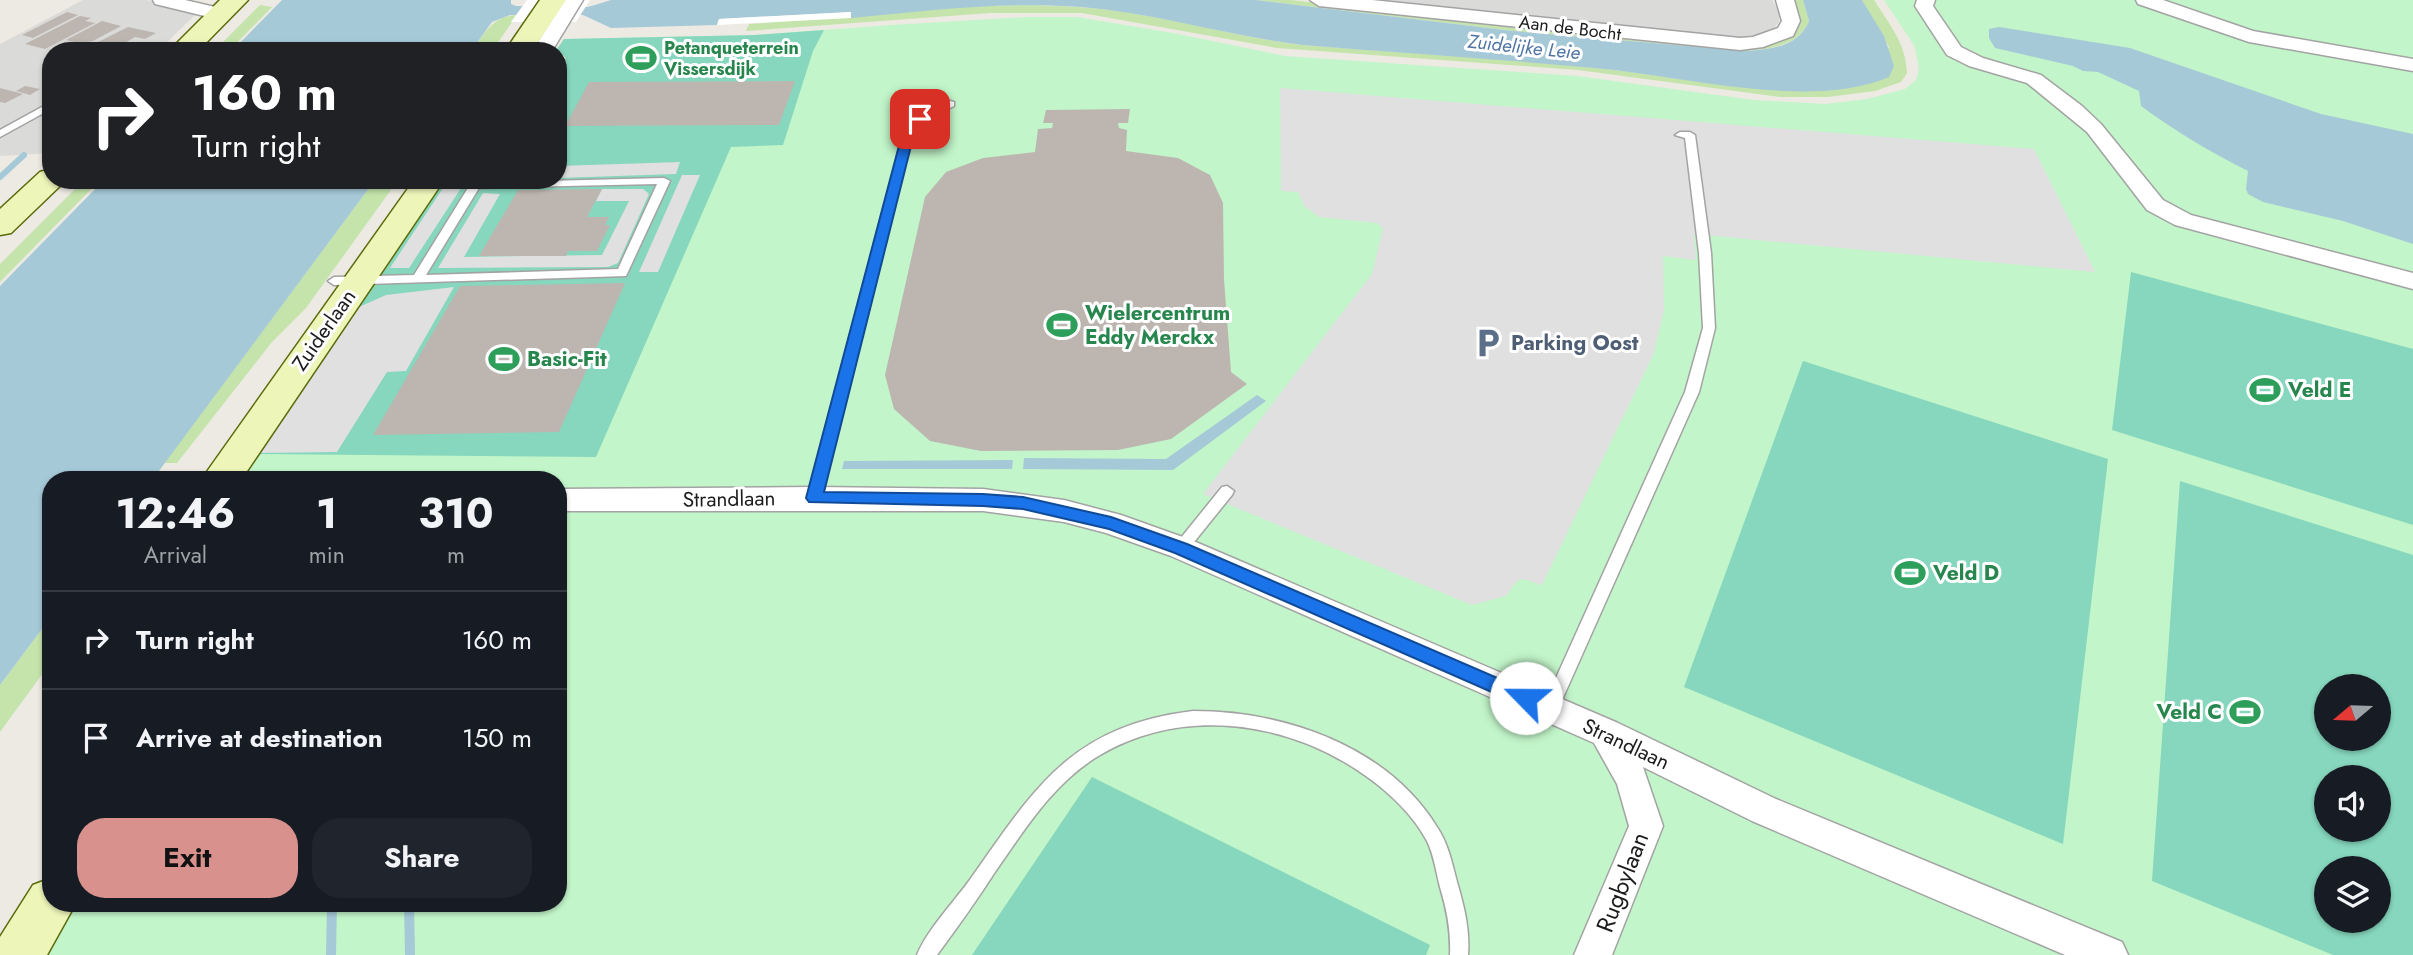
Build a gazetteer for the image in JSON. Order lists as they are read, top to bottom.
{
  "streets": {
    "street": [
      "Aan de Bocht",
      "Zuiderlaan",
      "Strandlaan",
      "Rugbylaan"
    ]
  },
  "crossings": [
    ["Strandlaan", "Rugbylaan"]
  ],
  "water": ["Zuidelijke Leie"],
  "places": {
    "sports": [
      "Petanqueterrein Vissersdijk",
      "Wielercentrum Eddy Merckx",
      "Basic-Fit",
      "Veld E",
      "Veld D",
      "Veld C"
    ],
    "parking": ["Parking Oost"]
  },
  "north": "left",
  "page": {
    "turn": ["160 m", "Turn right"],
    "eta": [
      "12:46",
      "Arrival",
      "1",
      "min",
      "310",
      "m"
    ],
    "list": [
      {
        "name": "Turn right",
        "value": "160 m"
      },
      {
        "name": "Arrive at destination",
        "value": "150 m"
      }
    ],
    "buttons": ["Exit", "Share"]
  }
}
